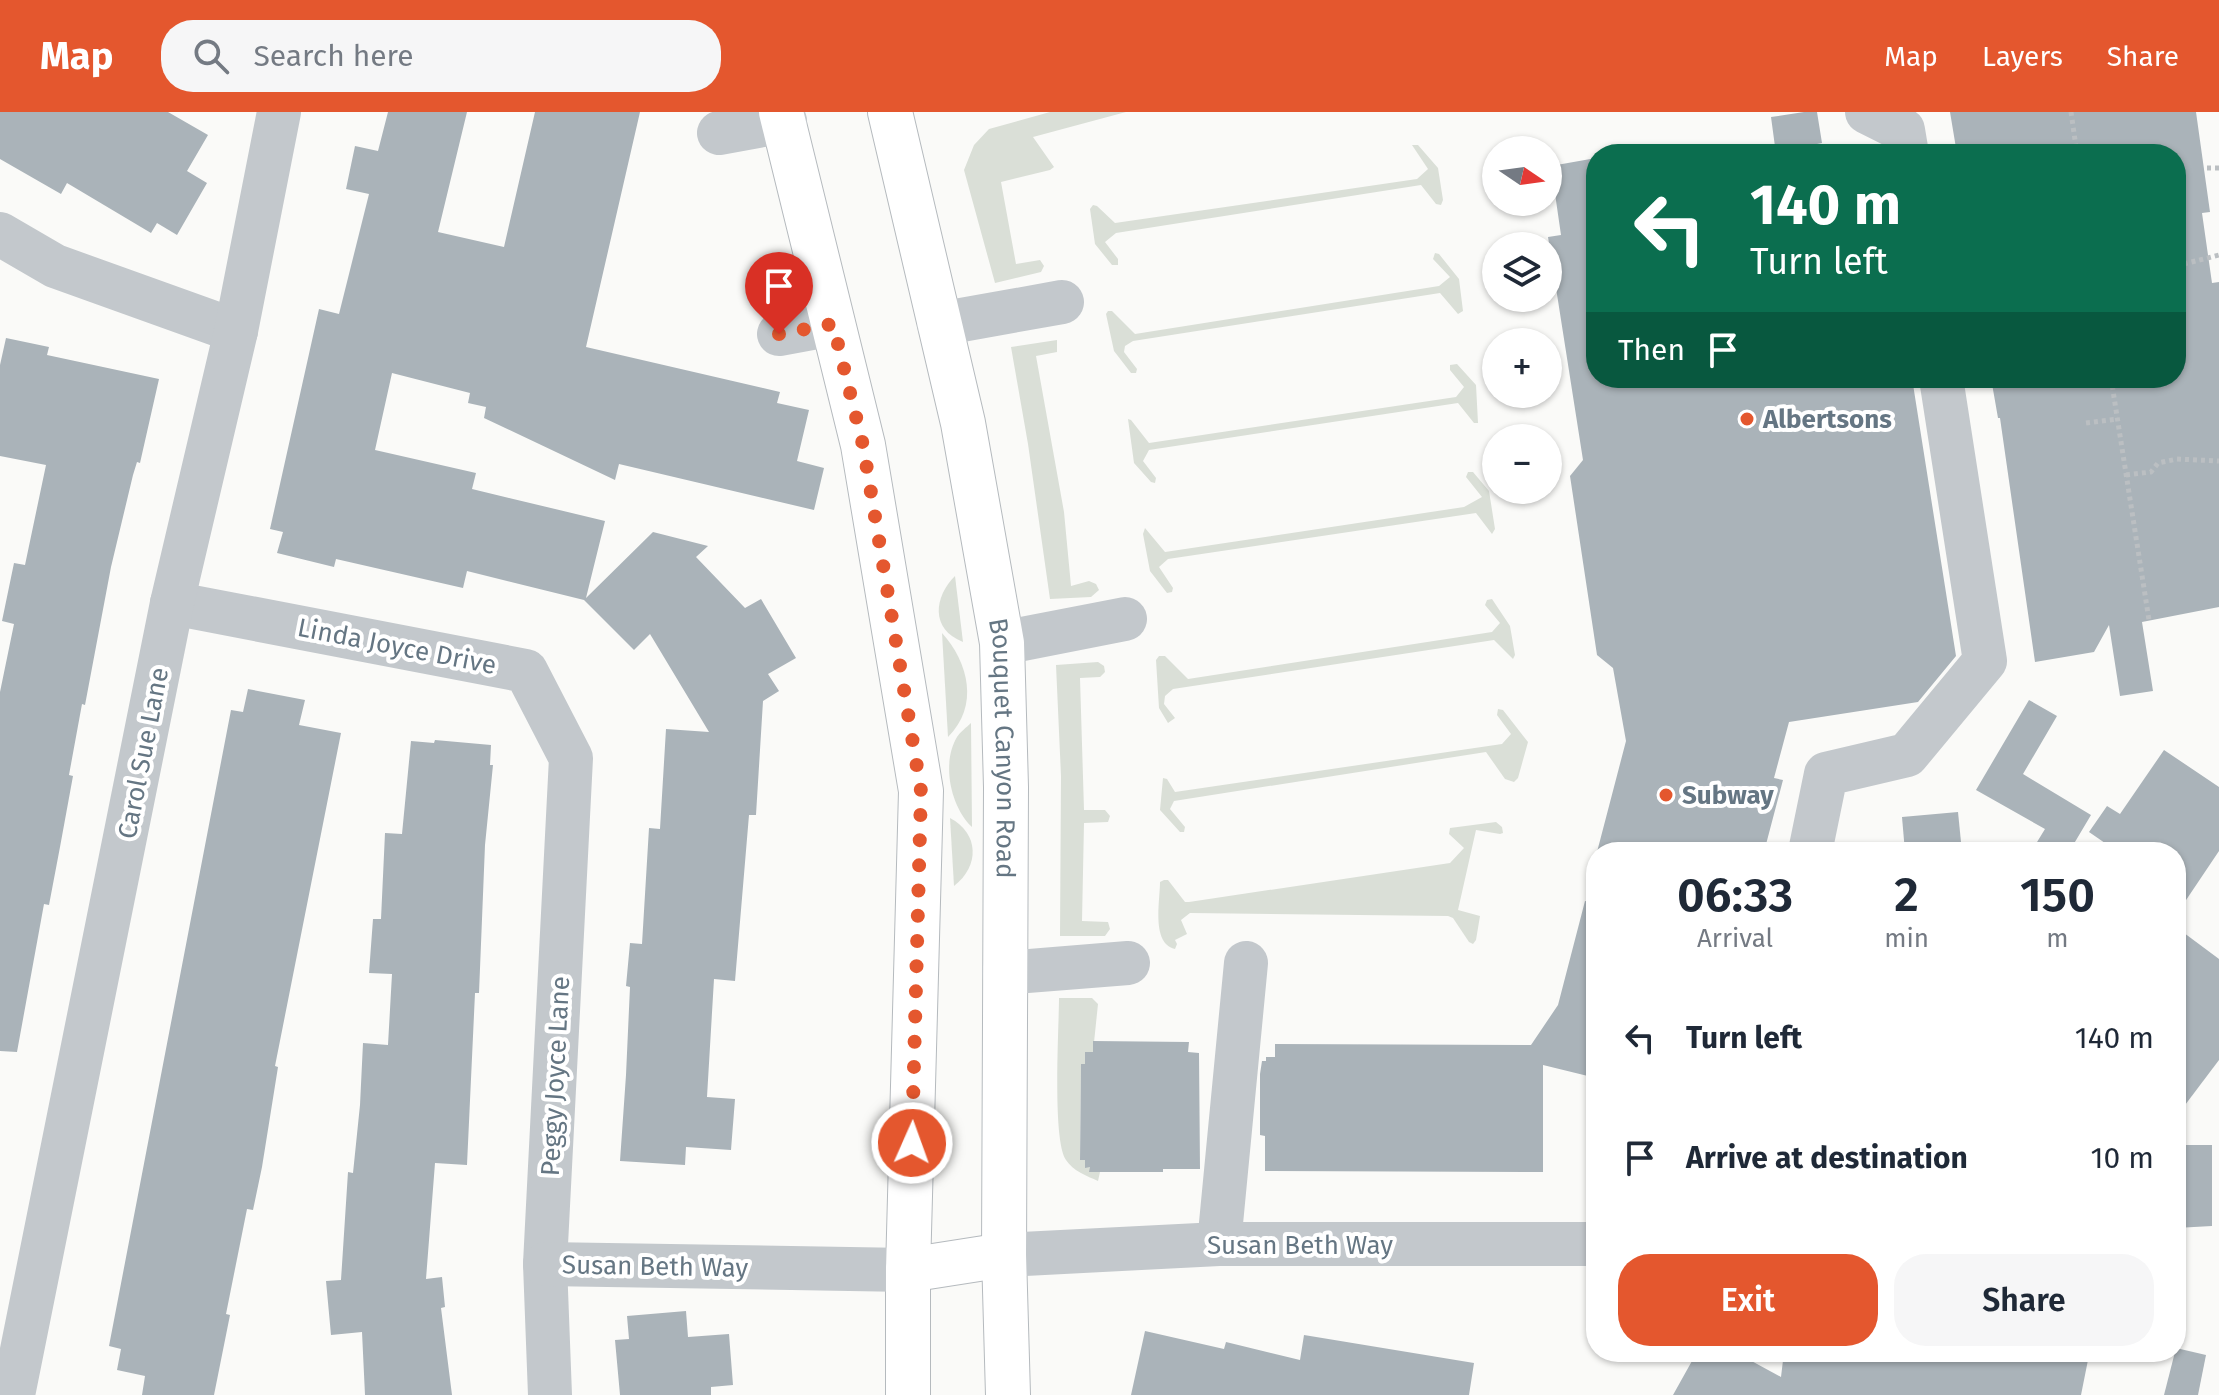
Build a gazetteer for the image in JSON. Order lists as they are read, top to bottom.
{
  "streets": {
    "main road": ["Bouquet Canyon Road"],
    "street": [
      "Linda Joyce Drive",
      "Carol Sue Lane",
      "Peggy Joyce Lane",
      "Susan Beth Way"
    ]
  },
  "crossings": [
    ["Linda Joyce Drive", "Carol Sue Lane"],
    ["Linda Joyce Drive", "Peggy Joyce Lane"],
    ["Bouquet Canyon Road", "Susan Beth Way"],
    ["Peggy Joyce Lane", "Susan Beth Way"]
  ],
  "places": ["Albertsons", "Subway"],
  "north": "right",
  "page": {
    "header": "Map",
    "search": "Search here",
    "nav": ["Map", "Layers", "Share"],
    "map_buttons": ["+", "−"],
    "turn": ["140 m", "Turn left"],
    "then": "Then",
    "eta": [
      "06:33",
      "Arrival",
      "2",
      "min",
      "150",
      "m"
    ],
    "list": [
      {
        "name": "Turn left",
        "value": "140 m"
      },
      {
        "name": "Arrive at destination",
        "value": "10 m"
      }
    ],
    "buttons": ["Exit", "Share"]
  }
}
